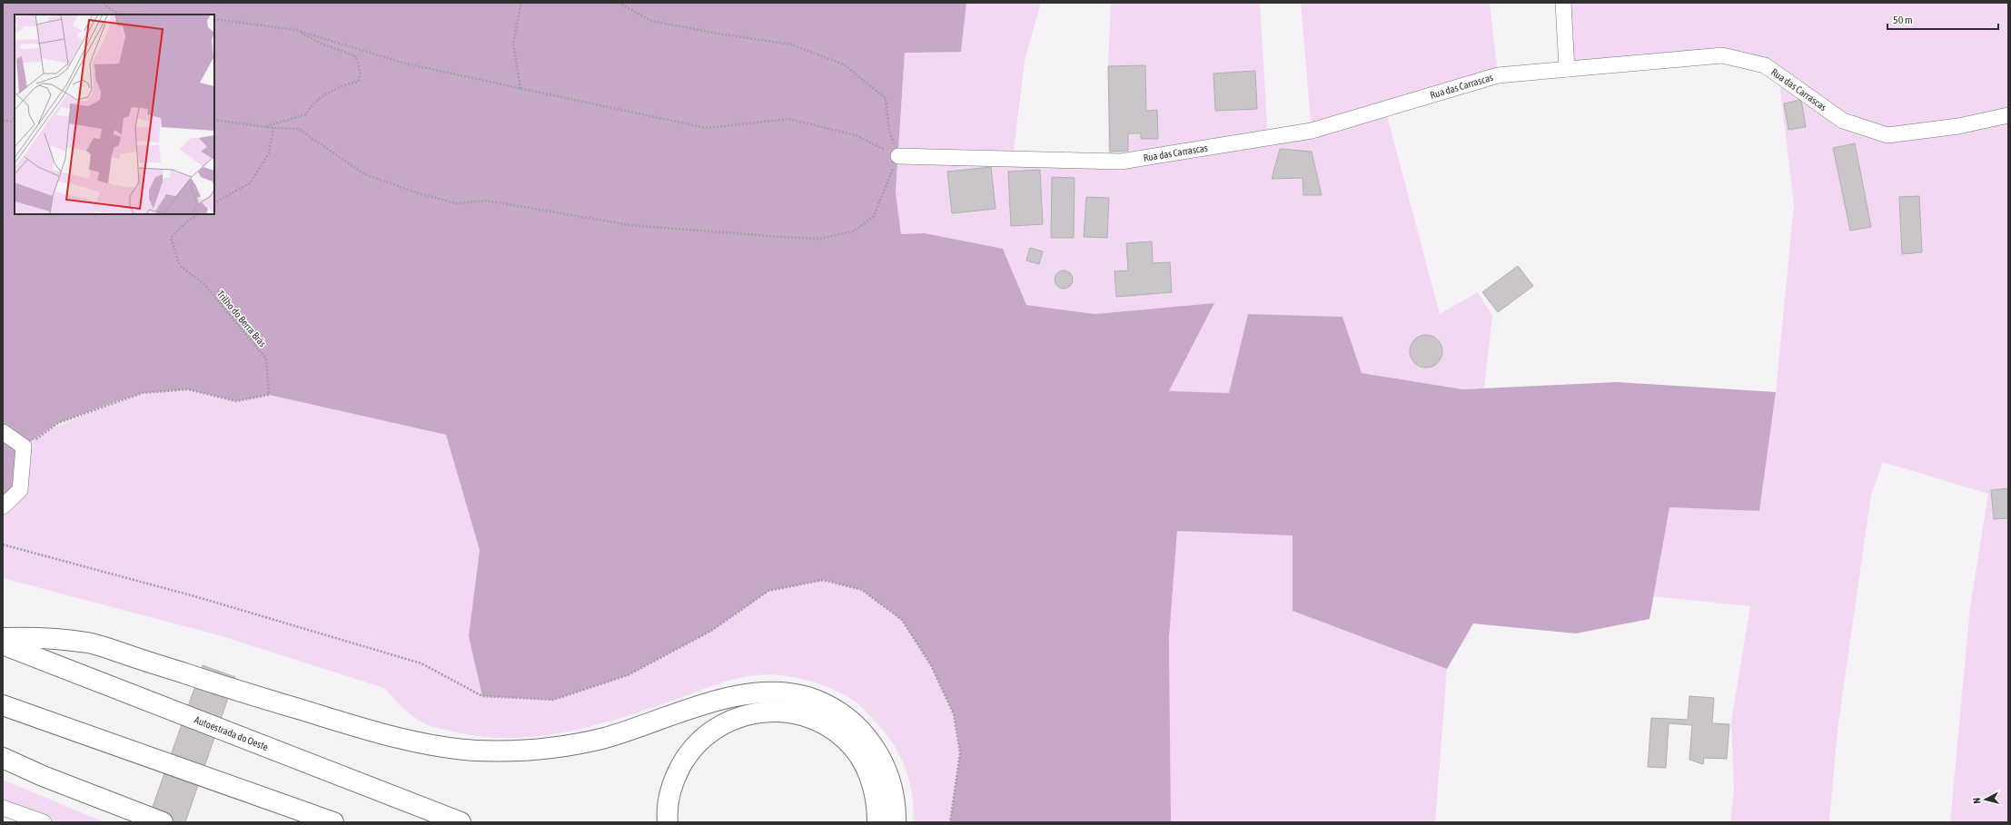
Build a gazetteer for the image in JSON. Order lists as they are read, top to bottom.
{
  "streets": {
    "highway": ["Autoestrada do Oeste"],
    "street": ["Rua das Carrascas"],
    "path": ["Trilho do Berra Brás"]
  },
  "scale_bar": "50 m",
  "north": "left"
}
